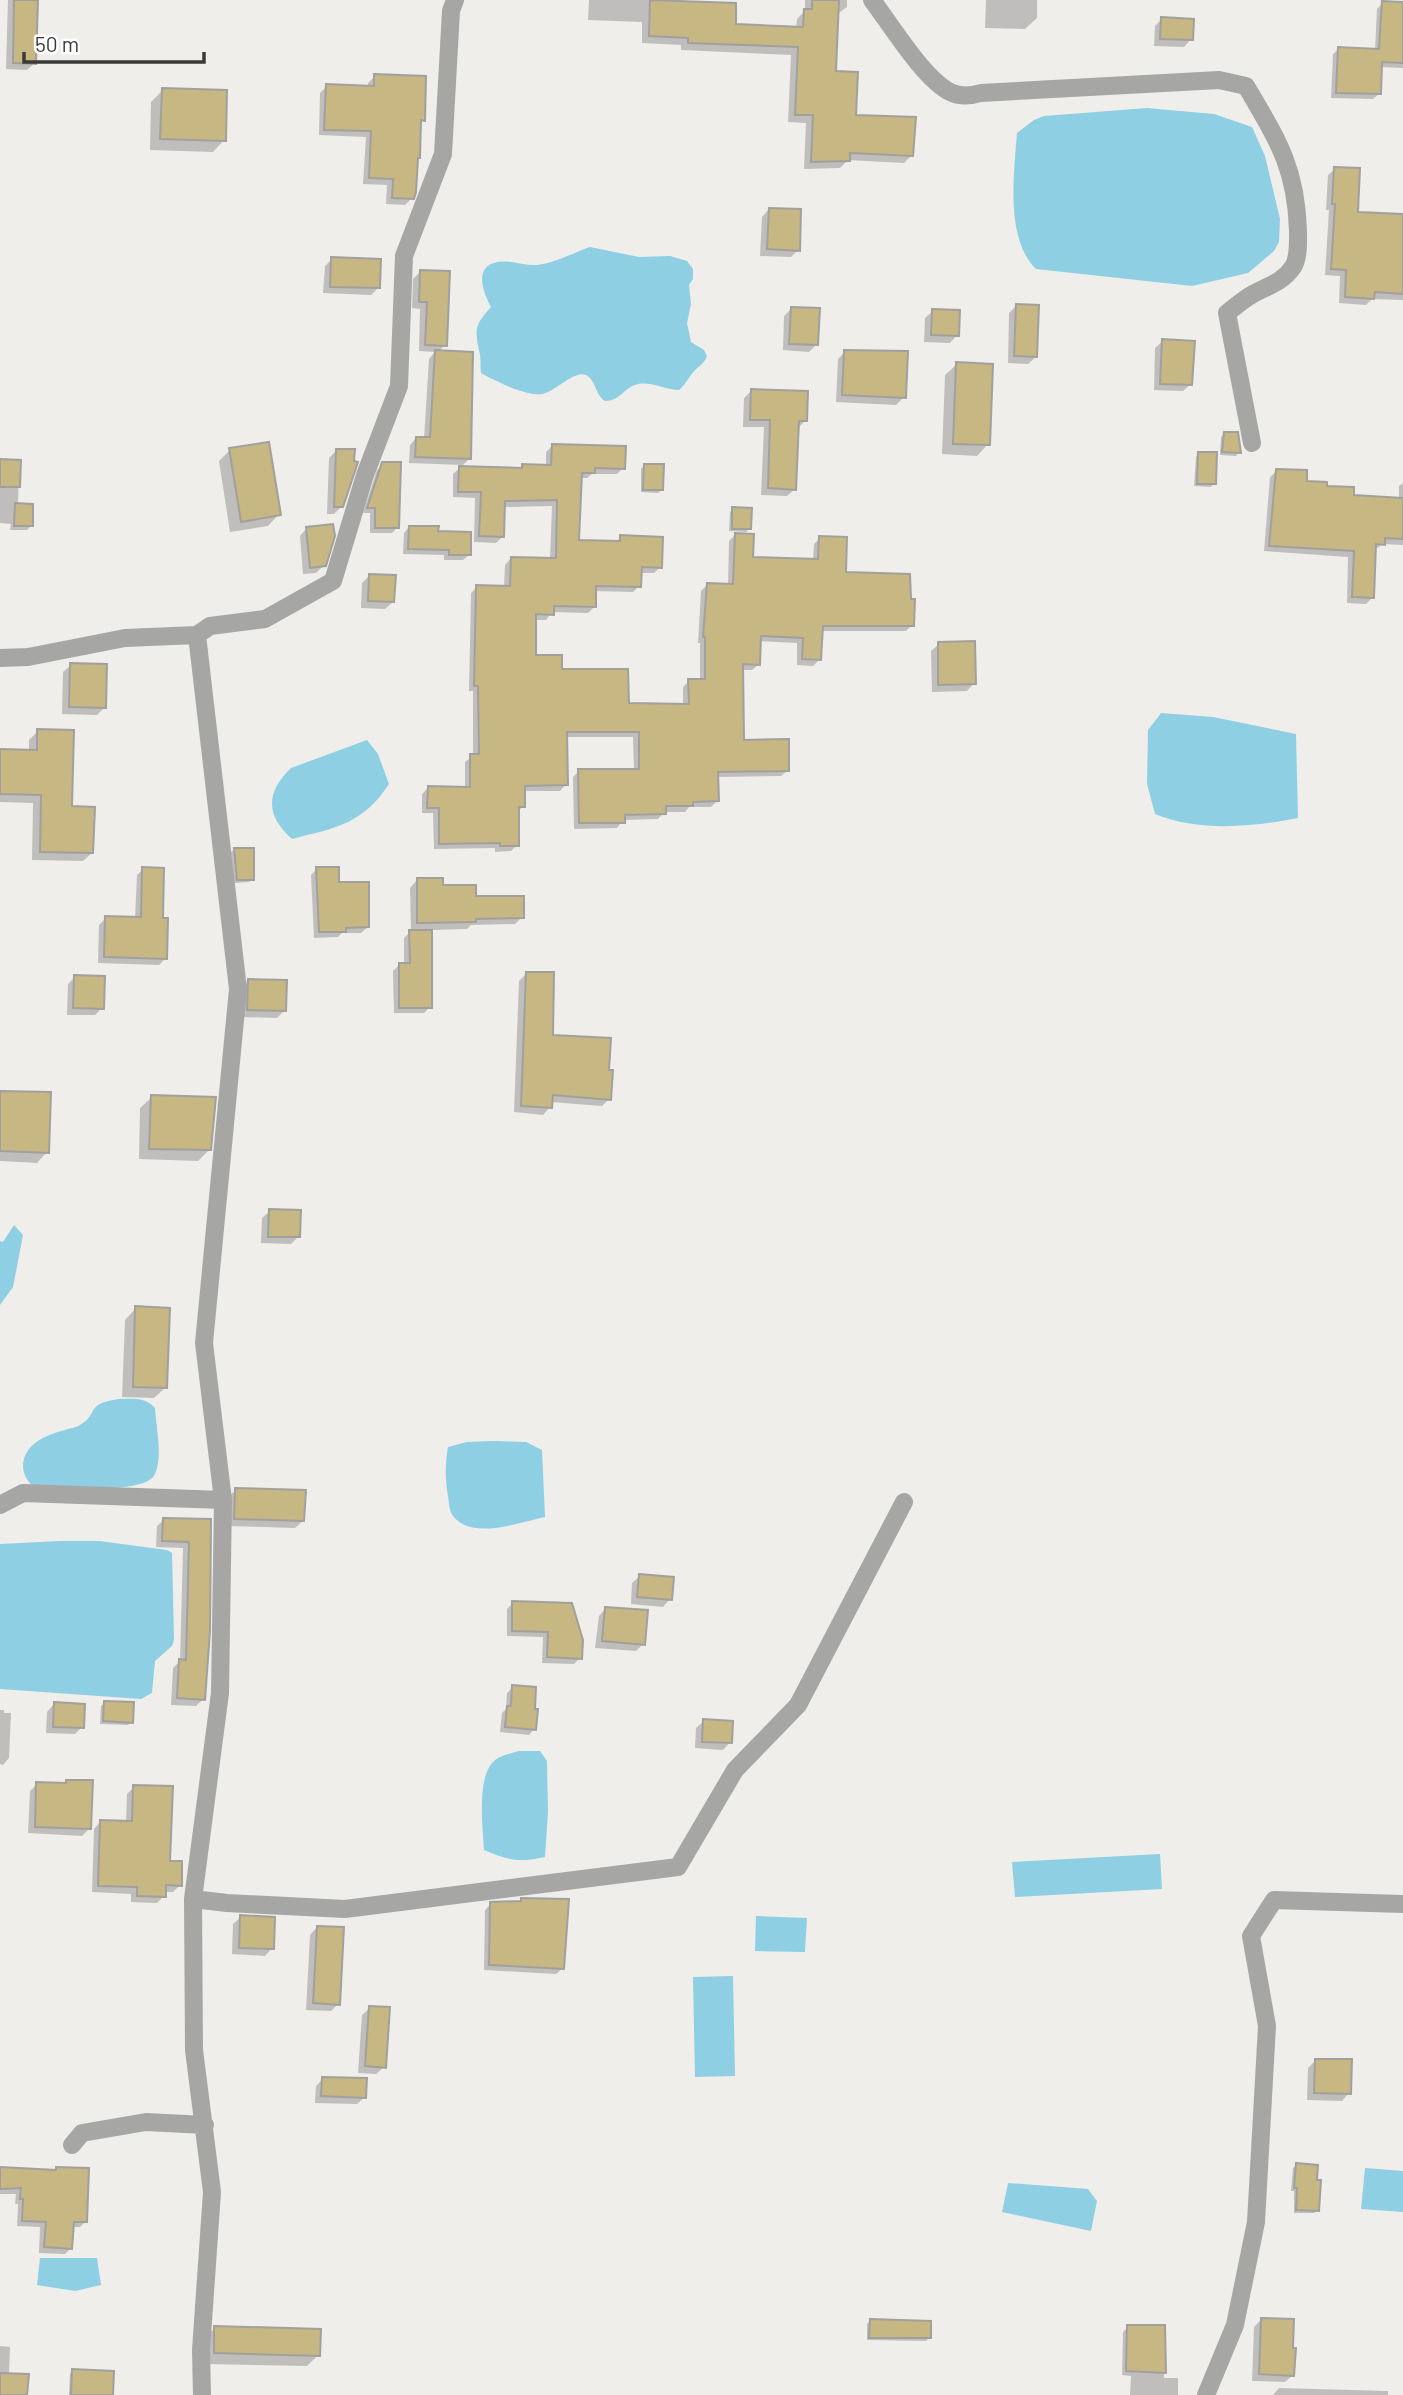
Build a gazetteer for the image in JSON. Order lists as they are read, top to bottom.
{
  "scale_bar": "50 m"
}
